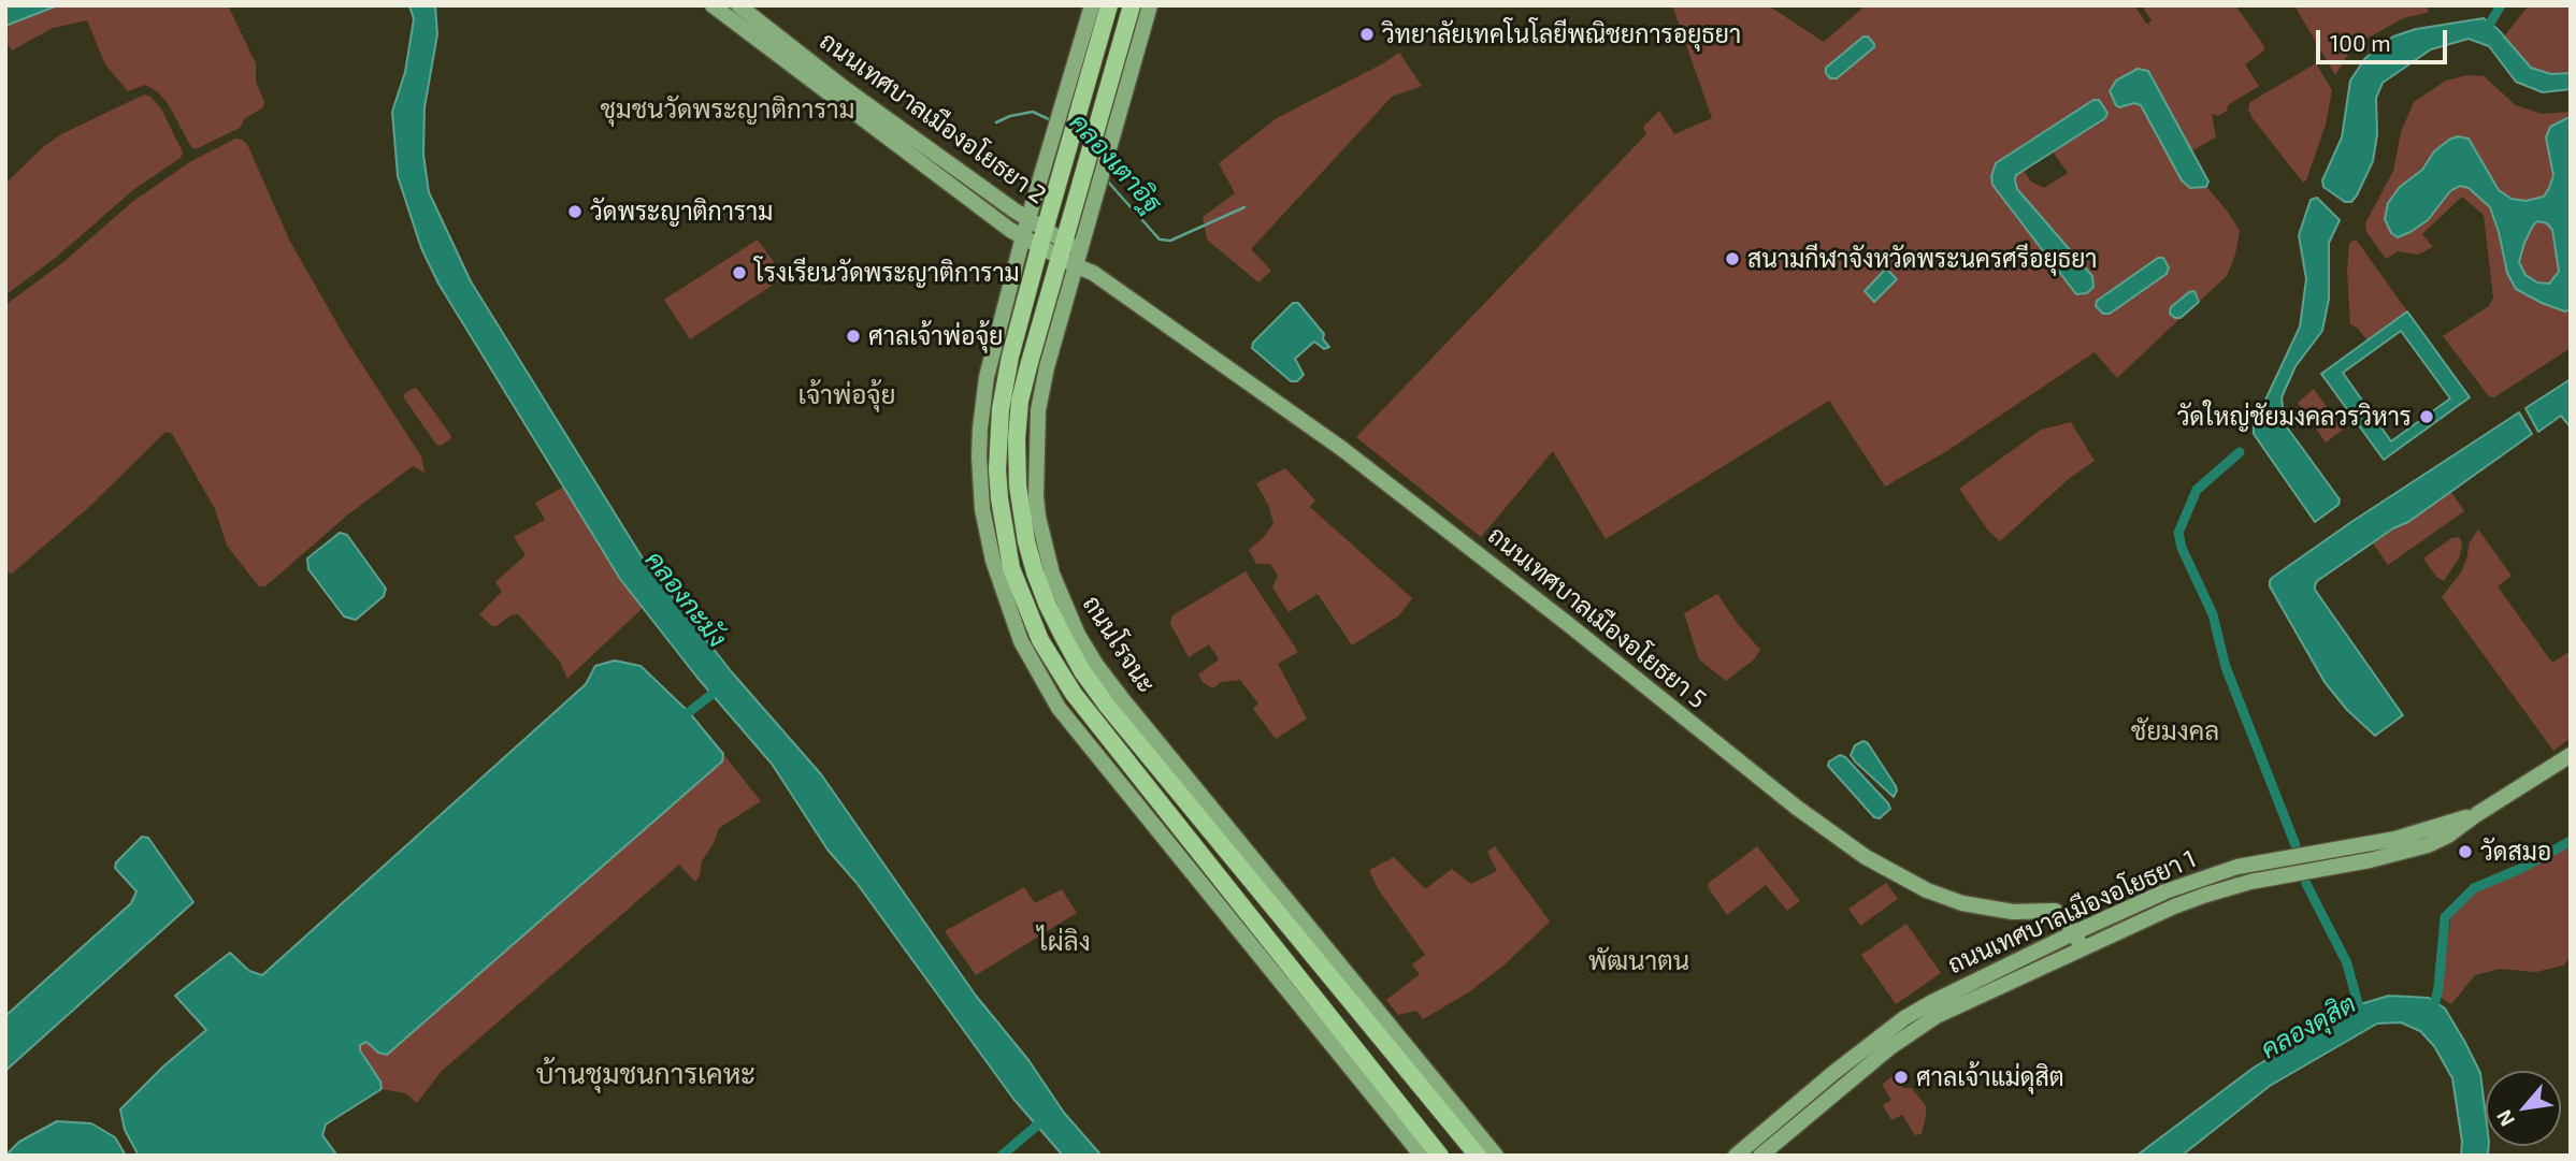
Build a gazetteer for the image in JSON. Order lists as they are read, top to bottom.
{
  "streets": {
    "main road": [
      "ถนนเทศบาลเมืองอโยธยา 2",
      "ถนนเทศบาลเมืองอโยธยา 5",
      "ถนนโรจนะ",
      "ถนนเทศบาลเมืองอโยธยา 1"
    ]
  },
  "crossings": [
    ["ถนนเทศบาลเมืองอโยธยา 2", "ถนนเทศบาลเมืองอโยธยา 5"],
    ["ถนนเทศบาลเมืองอโยธยา 2", "ถนนโรจนะ"],
    ["ถนนเทศบาลเมืองอโยธยา 5", "ถนนโรจนะ"],
    ["ถนนเทศบาลเมืองอโยธยา 5", "ถนนเทศบาลเมืองอโยธยา 1"]
  ],
  "districts": [
    "ชุมชนวัดพระญาติการาม",
    "เจ้าพ่อจุ้ย",
    "ชัยมงคล",
    "ไผ่ลิง",
    "พัฒนาตน",
    "บ้านชุมชนการเคหะ"
  ],
  "water": ["คลองเตาอิฐ", "คลองกะมัง", "คลองดุสิต"],
  "places": [
    "วิทยาลัยเทคโนโลยีพณิชยการอยุธยา",
    "วัดพระญาติการาม",
    "สนามกีฬาจังหวัดพระนครศรีอยุธยา",
    "โรงเรียนวัดพระญาติการาม",
    "ศาลเจ้าพ่อจุ้ย",
    "วัดใหญ่ชัยมงคลวรวิหาร",
    "วัดสมอ",
    "ศาลเจ้าแม่ดุสิต"
  ],
  "scale_bar": "100 m",
  "north": "bottom left"
}
